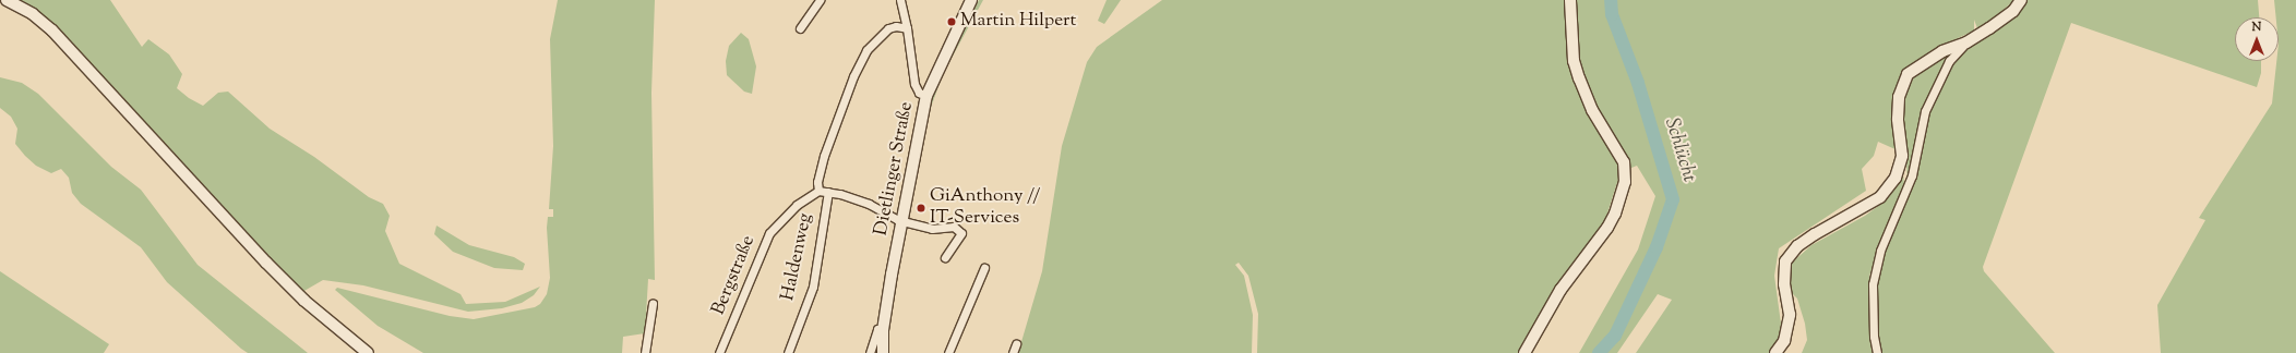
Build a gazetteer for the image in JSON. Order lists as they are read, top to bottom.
{
  "streets": {
    "street": ["Dietlinger Straße", "Haldenweg", "Bergstraße"]
  },
  "water": ["Schlücht"],
  "places": ["Martin Hilpert", "GiAnthony // IT-Services"],
  "north": "top"
}
